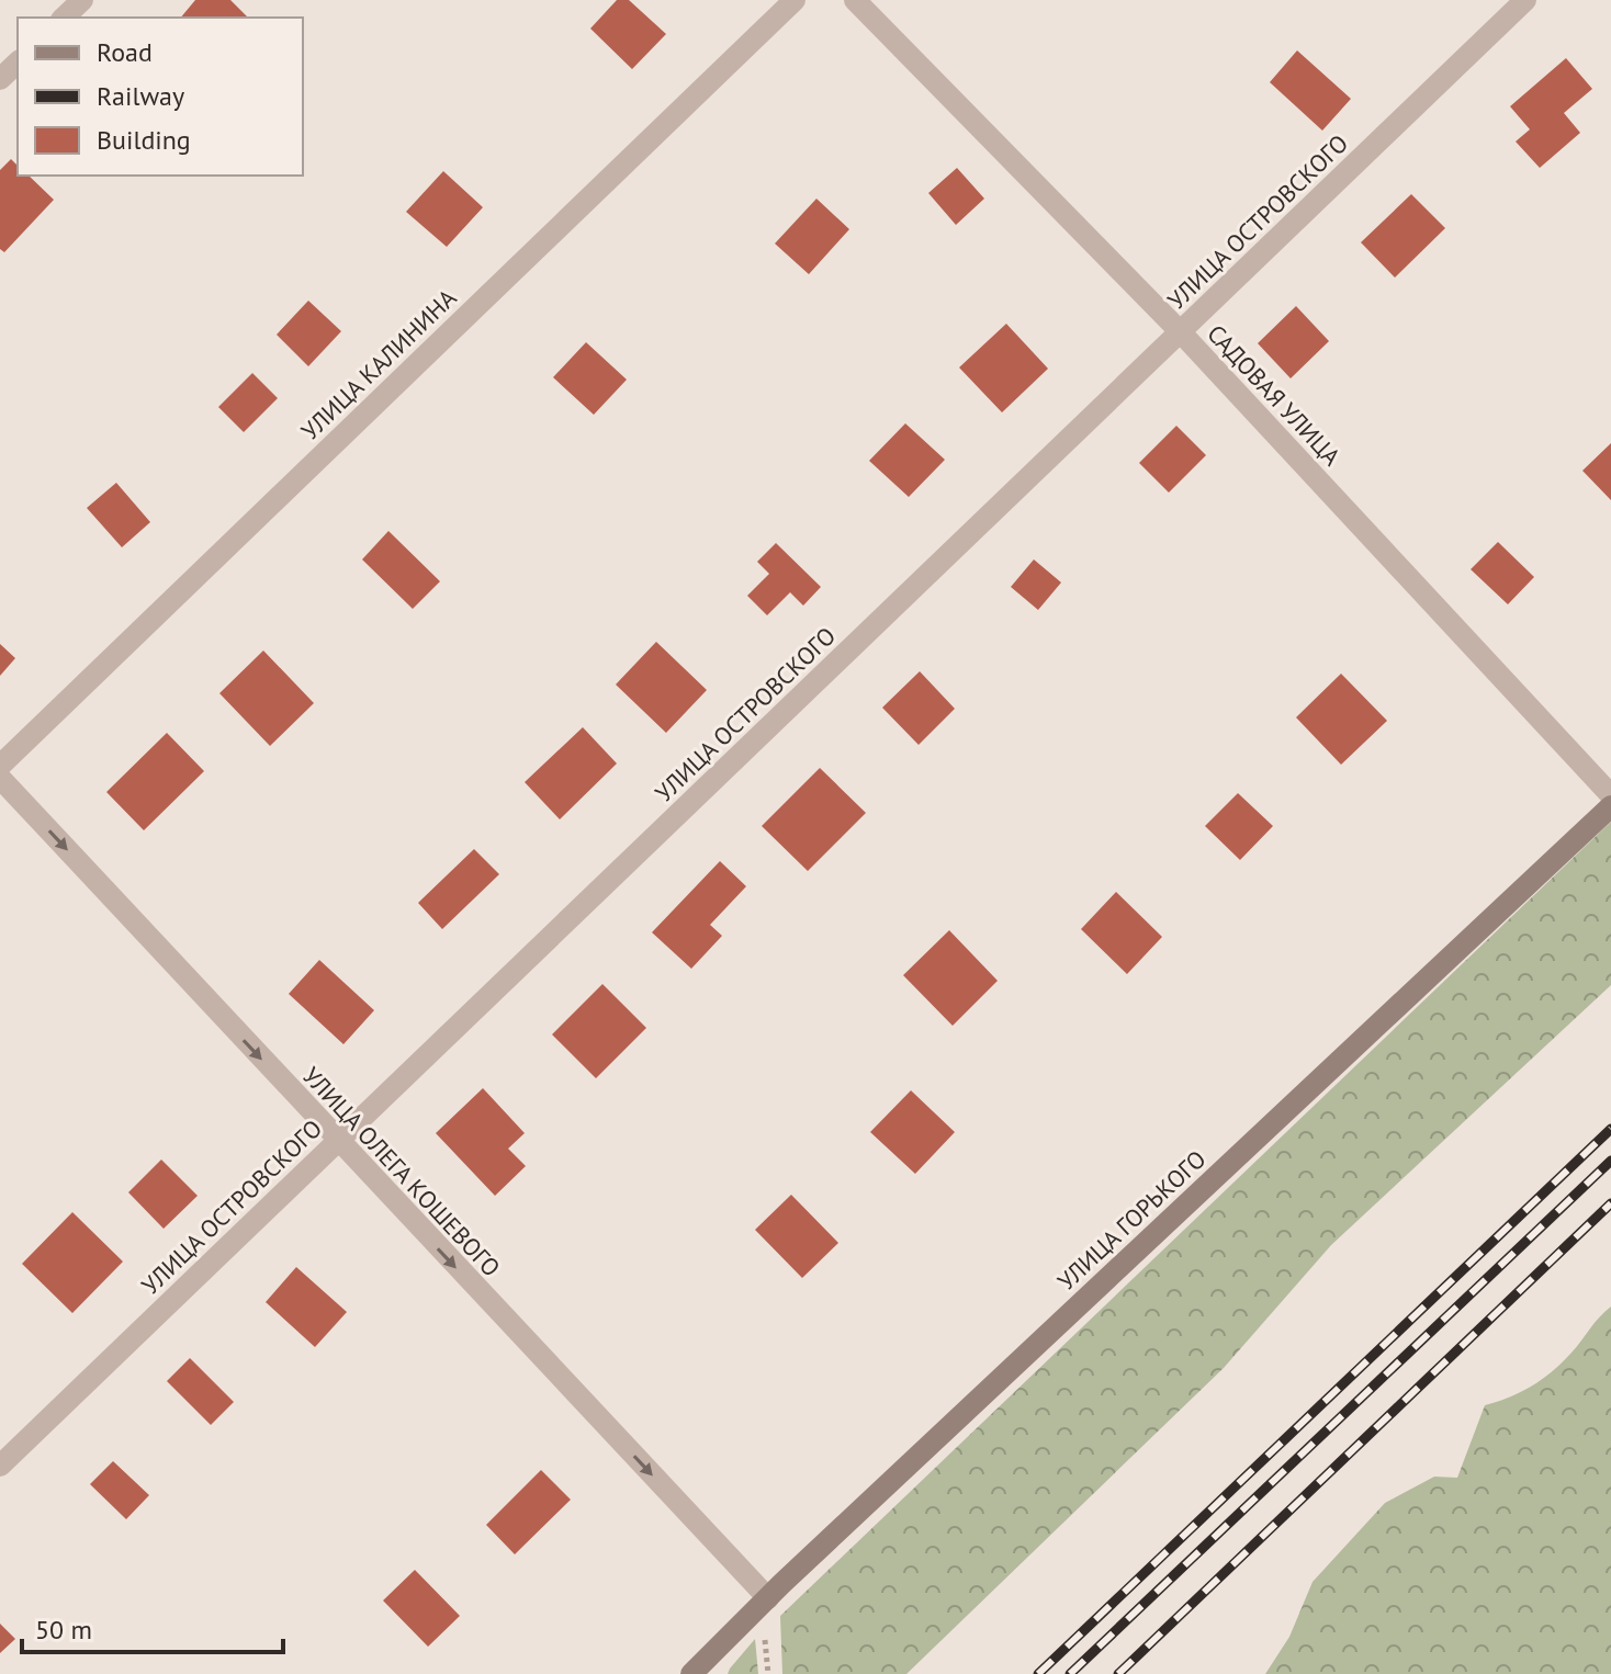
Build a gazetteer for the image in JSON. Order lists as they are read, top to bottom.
{
  "streets": {
    "street": [
      "УЛИЦА ОСТРОВСКОГО",
      "УЛИЦА КАЛИНИНА",
      "САДОВАЯ УЛИЦА",
      "УЛИЦА ОЛЕГА КОШЕВОГО",
      "УЛИЦА ГОРЬКОГО"
    ]
  },
  "crossings": [
    ["УЛИЦА ОСТРОВСКОГО", "САДОВАЯ УЛИЦА"],
    ["УЛИЦА ОСТРОВСКОГО", "УЛИЦА ОЛЕГА КОШЕВОГО"],
    ["УЛИЦА ОЛЕГА КОШЕВОГО", "УЛИЦА ГОРЬКОГО"]
  ],
  "one_way": ["УЛИЦА ОЛЕГА КОШЕВОГО"],
  "legend": ["Road", "Railway", "Building"],
  "scale_bar": "50 m"
}
